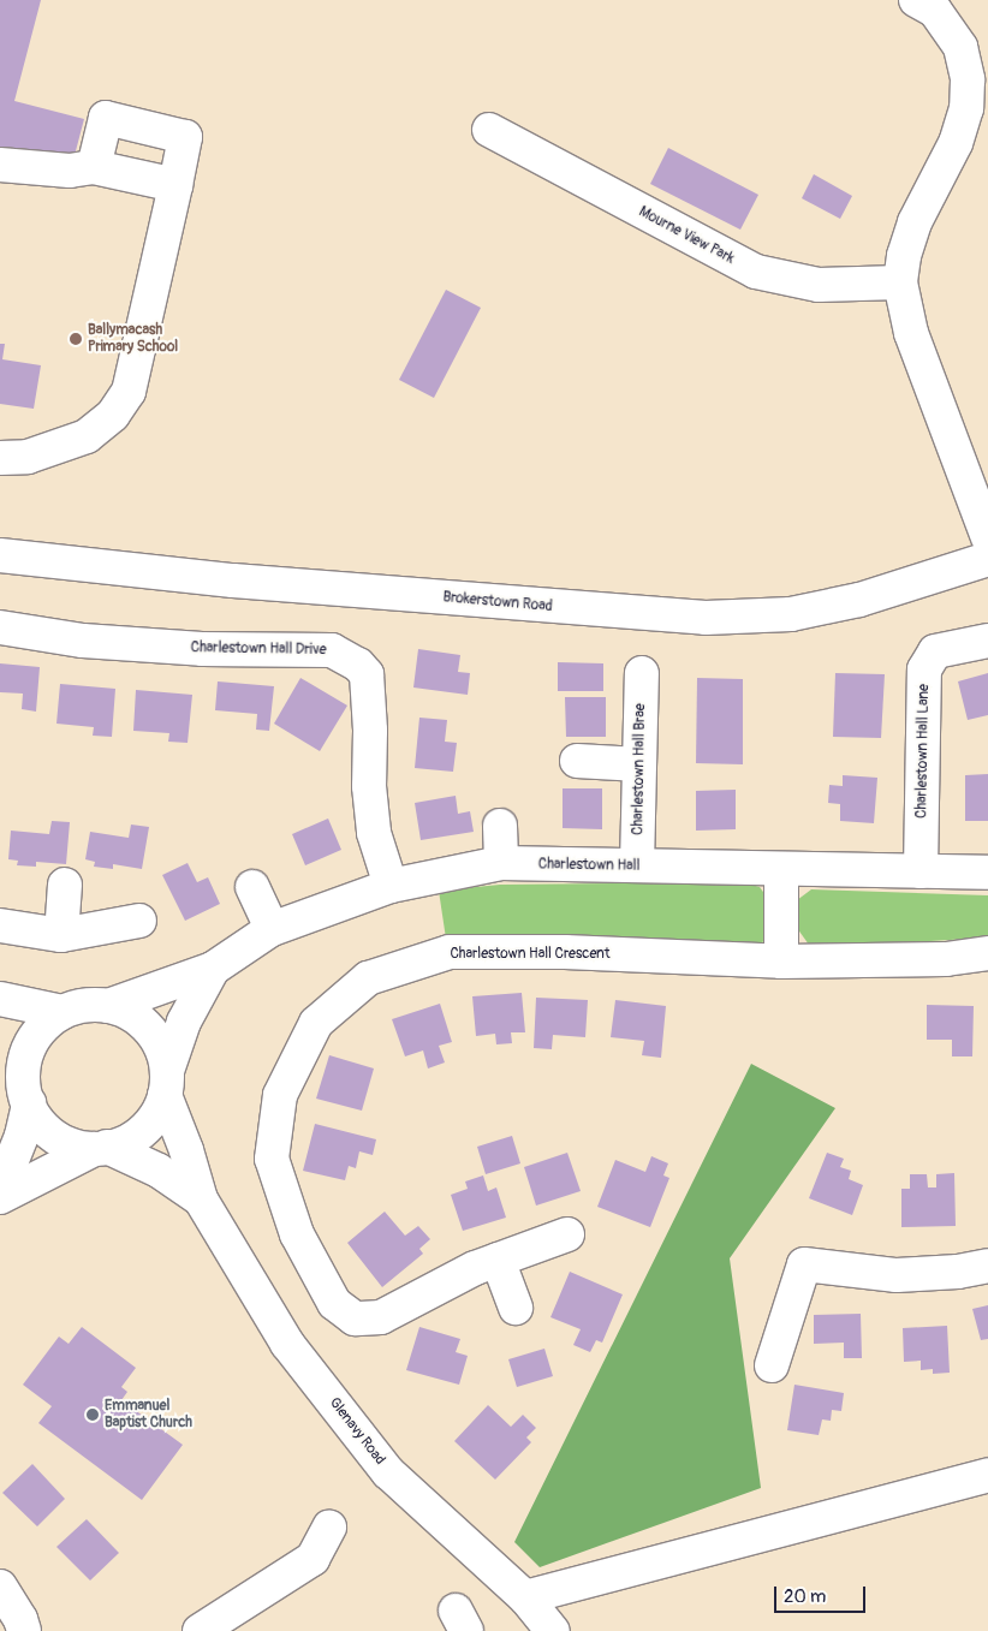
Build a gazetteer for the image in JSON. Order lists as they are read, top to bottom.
{
  "streets": {
    "street": [
      "Mourne View Park",
      "Brokerstown Road",
      "Charlestown Hall Drive",
      "Charlestown Hall Lane",
      "Charlestown Hall Brae",
      "Charlestown Hall",
      "Charlestown Hall Crescent",
      "Glenavy Road"
    ]
  },
  "crossings": [
    ["Charlestown Hall Drive", "Charlestown Hall"],
    ["Charlestown Hall Lane", "Charlestown Hall"],
    ["Charlestown Hall Brae", "Charlestown Hall"],
    ["Charlestown Hall", "Glenavy Road"]
  ],
  "places": ["Ballymacash Primary School", "Emmanuel Baptist Church"],
  "scale_bar": "20 m"
}
